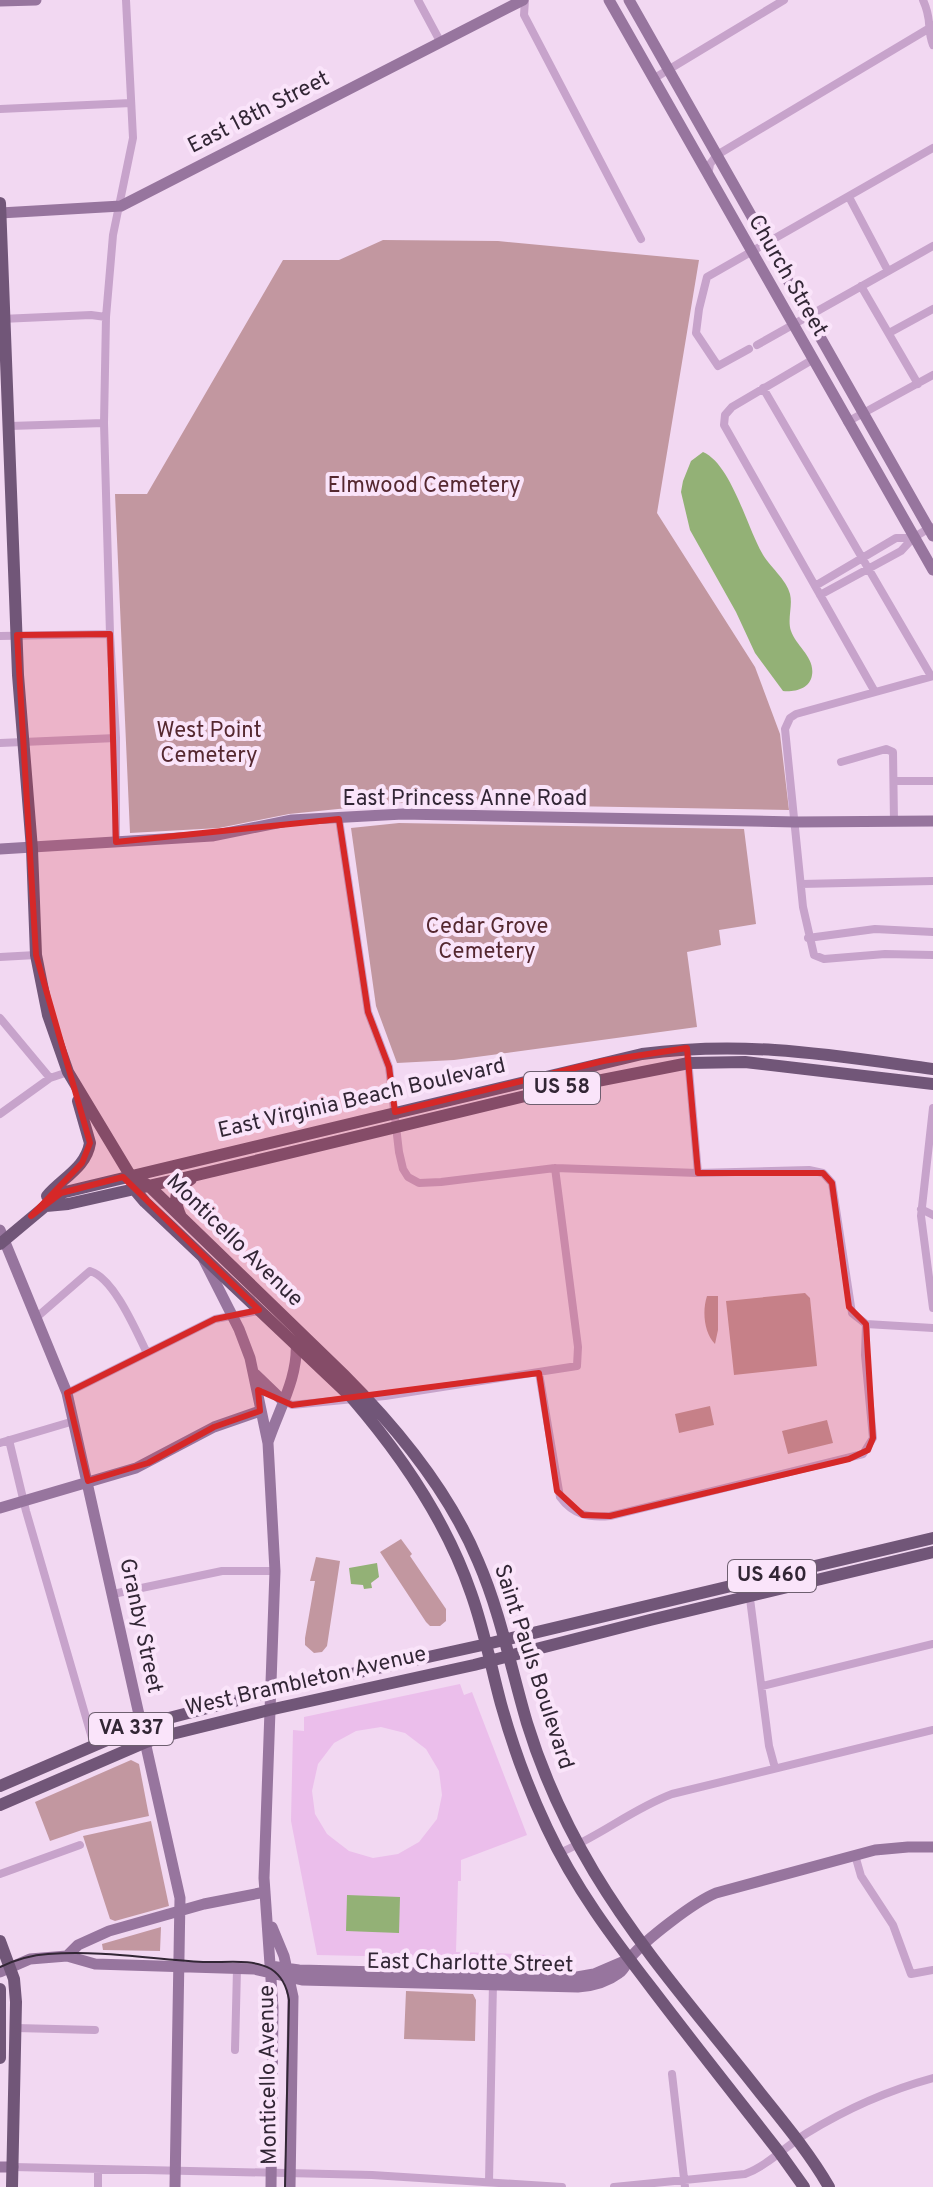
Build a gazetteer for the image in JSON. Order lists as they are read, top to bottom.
{
  "streets": {
    "main road": [
      "East 18th Street",
      "Church Street",
      "East Princess Anne Road",
      "US 58",
      "East Virginia Beach Boulevard",
      "Monticello Avenue",
      "US 460",
      "Granby Street",
      "Saint Pauls Boulevard",
      "West Brambleton Avenue",
      "VA 337",
      "East Charlotte Street"
    ]
  },
  "crossings": [
    ["East 18th Street", "Monticello Avenue"],
    ["East Princess Anne Road", "Monticello Avenue"],
    ["East Virginia Beach Boulevard", "Monticello Avenue"],
    ["East Virginia Beach Boulevard", "Granby Street"],
    ["Monticello Avenue", "Saint Pauls Boulevard"],
    ["Monticello Avenue", "West Brambleton Avenue"],
    ["Monticello Avenue", "East Charlotte Street"],
    ["US 460", "Saint Pauls Boulevard"],
    ["US 460", "West Brambleton Avenue"],
    ["US 460", "VA 337"],
    ["Granby Street", "West Brambleton Avenue"],
    ["Granby Street", "East Charlotte Street"],
    ["Saint Pauls Boulevard", "West Brambleton Avenue"],
    ["Saint Pauls Boulevard", "VA 337"],
    ["Saint Pauls Boulevard", "East Charlotte Street"],
    ["West Brambleton Avenue", "VA 337"]
  ],
  "parks": ["Elmwood Cemetery", "West Point Cemetery", "Cedar Grove Cemetery"]
}
